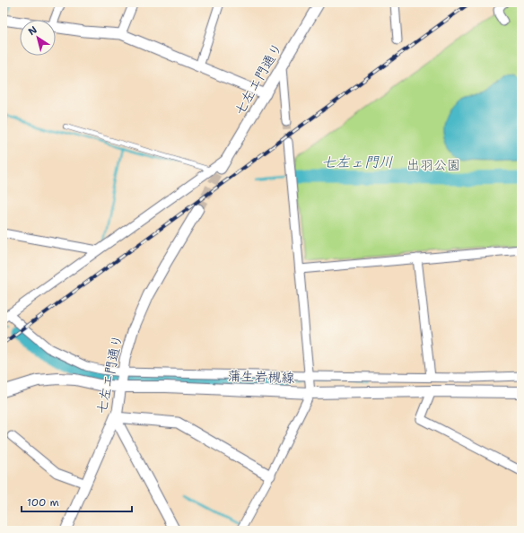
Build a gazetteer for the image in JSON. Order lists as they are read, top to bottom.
{
  "streets": {
    "main road": ["蒲生岩槻線"],
    "street": ["七左エ門通り"]
  },
  "crossings": [
    ["七左エ門通り", "蒲生岩槻線"]
  ],
  "water": ["七左ェ門川"],
  "parks": ["出羽公園"],
  "scale_bar": "100 m",
  "north": "top left"
}
